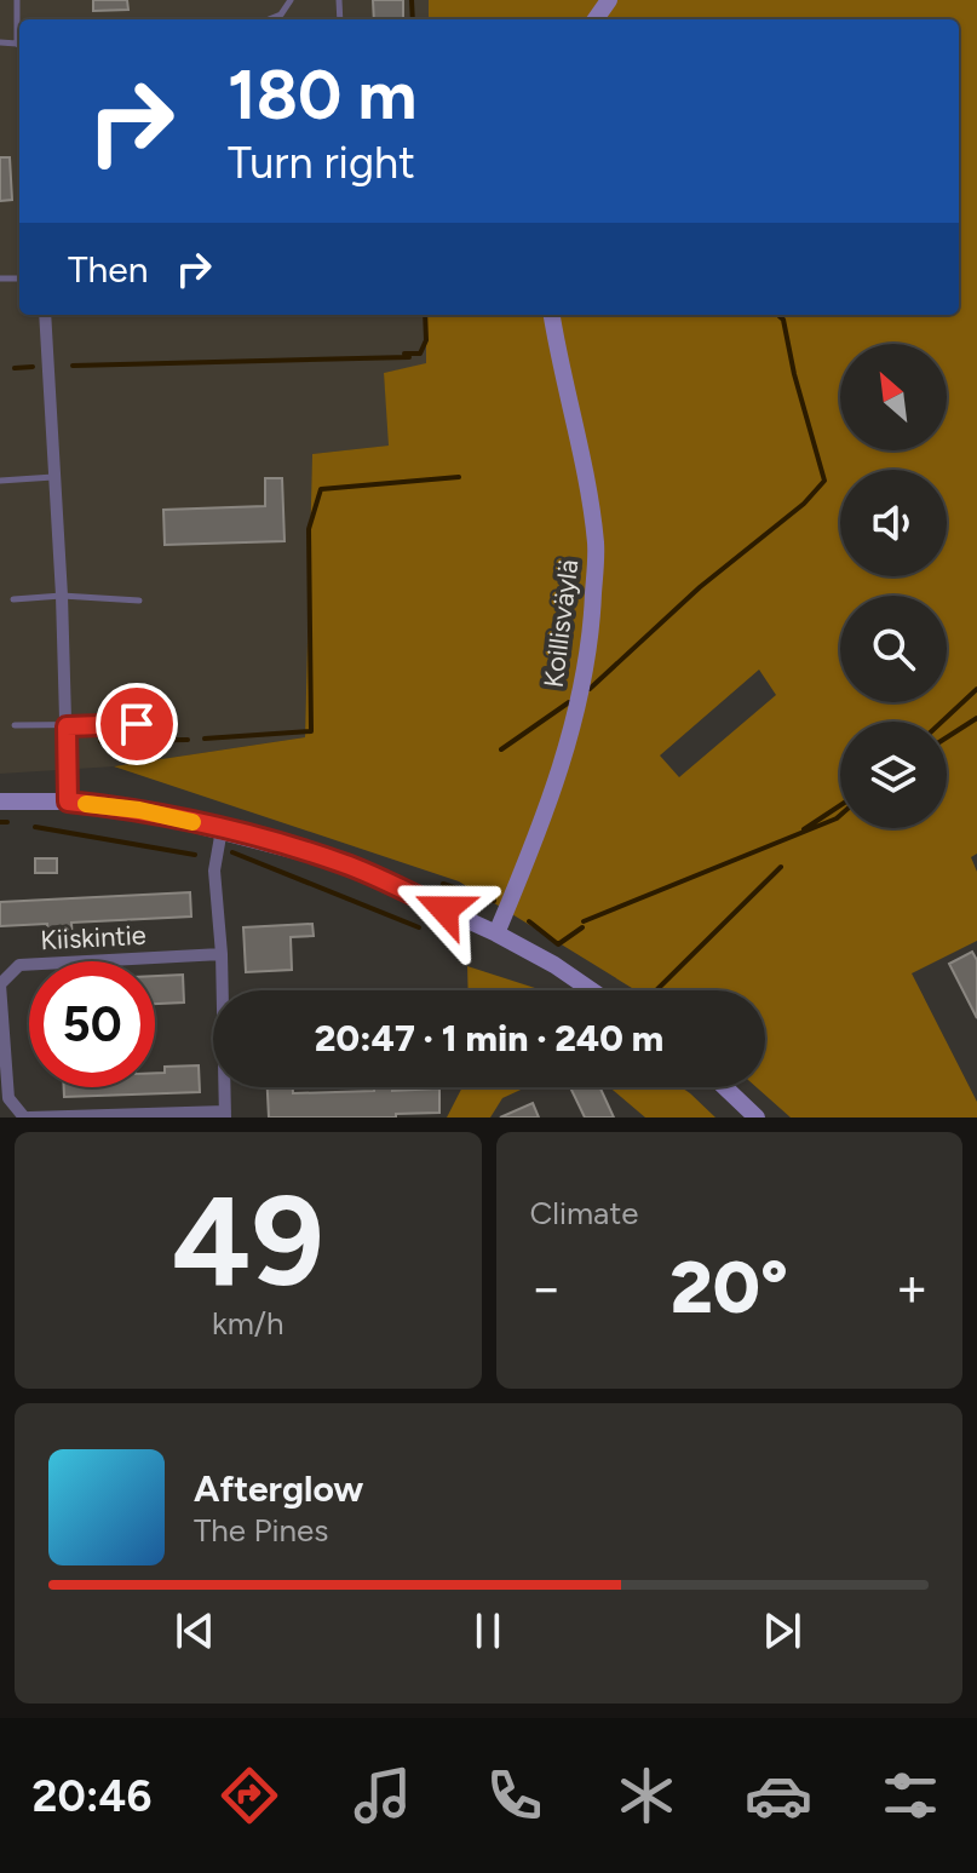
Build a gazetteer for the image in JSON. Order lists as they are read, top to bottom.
{
  "streets": {
    "main road": ["Koillisväylä"],
    "street": ["Kiiskintie"]
  },
  "north": "top left",
  "page": {
    "turn": ["180 m", "Turn right"],
    "then": "Then",
    "limit": "50",
    "trip": "20:47 · 1 min · 240 m",
    "tile": [
      ["49", "km/h"],
      "Climate"
    ],
    "heat": ["−", "20°", "+"],
    "song": ["Afterglow", "The Pines"],
    "tabs": "20:46"
  }
}
